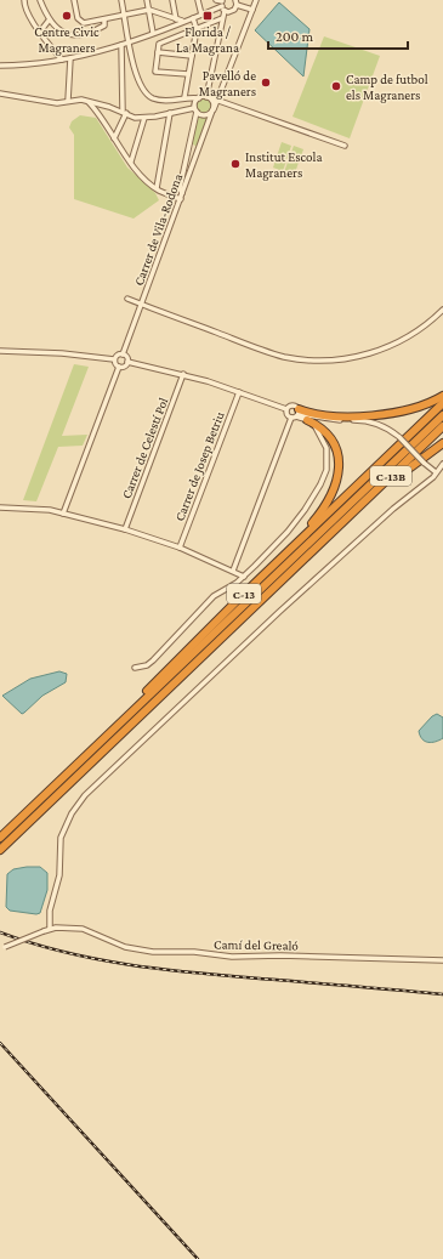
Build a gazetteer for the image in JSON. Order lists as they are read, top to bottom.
{
  "streets": {
    "highway": ["C-13B", "C-13"],
    "street": [
      "Carrer de Vila-Rodona",
      "Carrer de Celestí Pol",
      "Carrer de Josep Betriu",
      "Camí del Grealó"
    ]
  },
  "crossings": [
    ["C-13B", "C-13"]
  ],
  "places": {
    "other": [
      "Centre Civic Magraners",
      "Pavelló de Magraners",
      "Camp de futbol els Magraners",
      "Institut Escola Magraners"
    ],
    "transit": ["Florida / La Magrana"]
  },
  "scale_bar": "200 m"
}
